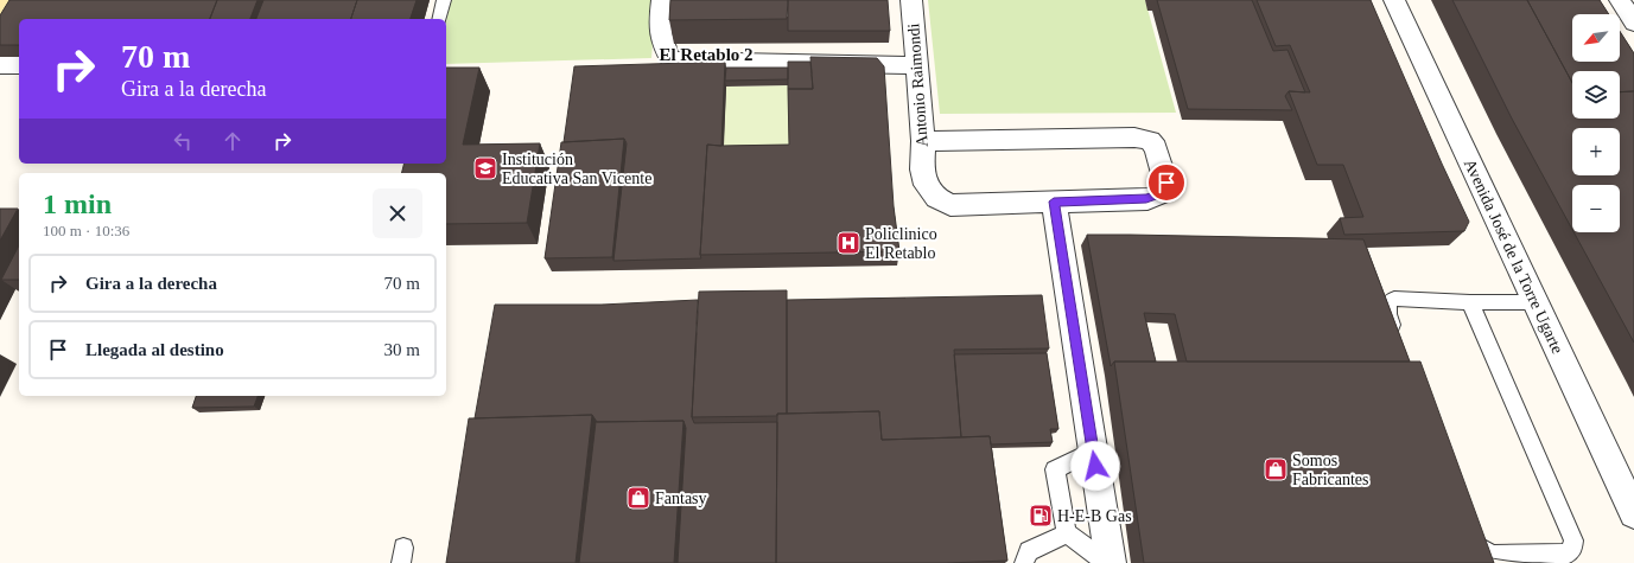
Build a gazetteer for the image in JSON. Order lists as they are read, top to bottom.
{
  "streets": {
    "street": ["Antonio Raimondi", "Avenida José de la Torre Ugarte"]
  },
  "districts": ["El Retablo 2"],
  "places": {
    "school or university": ["Institución Educativa San Vicente"],
    "hospital": ["Policlinico El Retablo"],
    "shop": ["Somos Fabricantes", "Fantasy"],
    "fuel station": ["H-E-B Gas"]
  },
  "north": "bottom left",
  "page": {
    "map_buttons": ["+", "−"],
    "turn": ["70 m", "Gira a la derecha"],
    "heading": ["1 min", "100 m · 10:36"],
    "list": [
      {
        "name": "Gira a la derecha",
        "value": "70 m"
      },
      {
        "name": "Llegada al destino",
        "value": "30 m"
      }
    ]
  }
}
